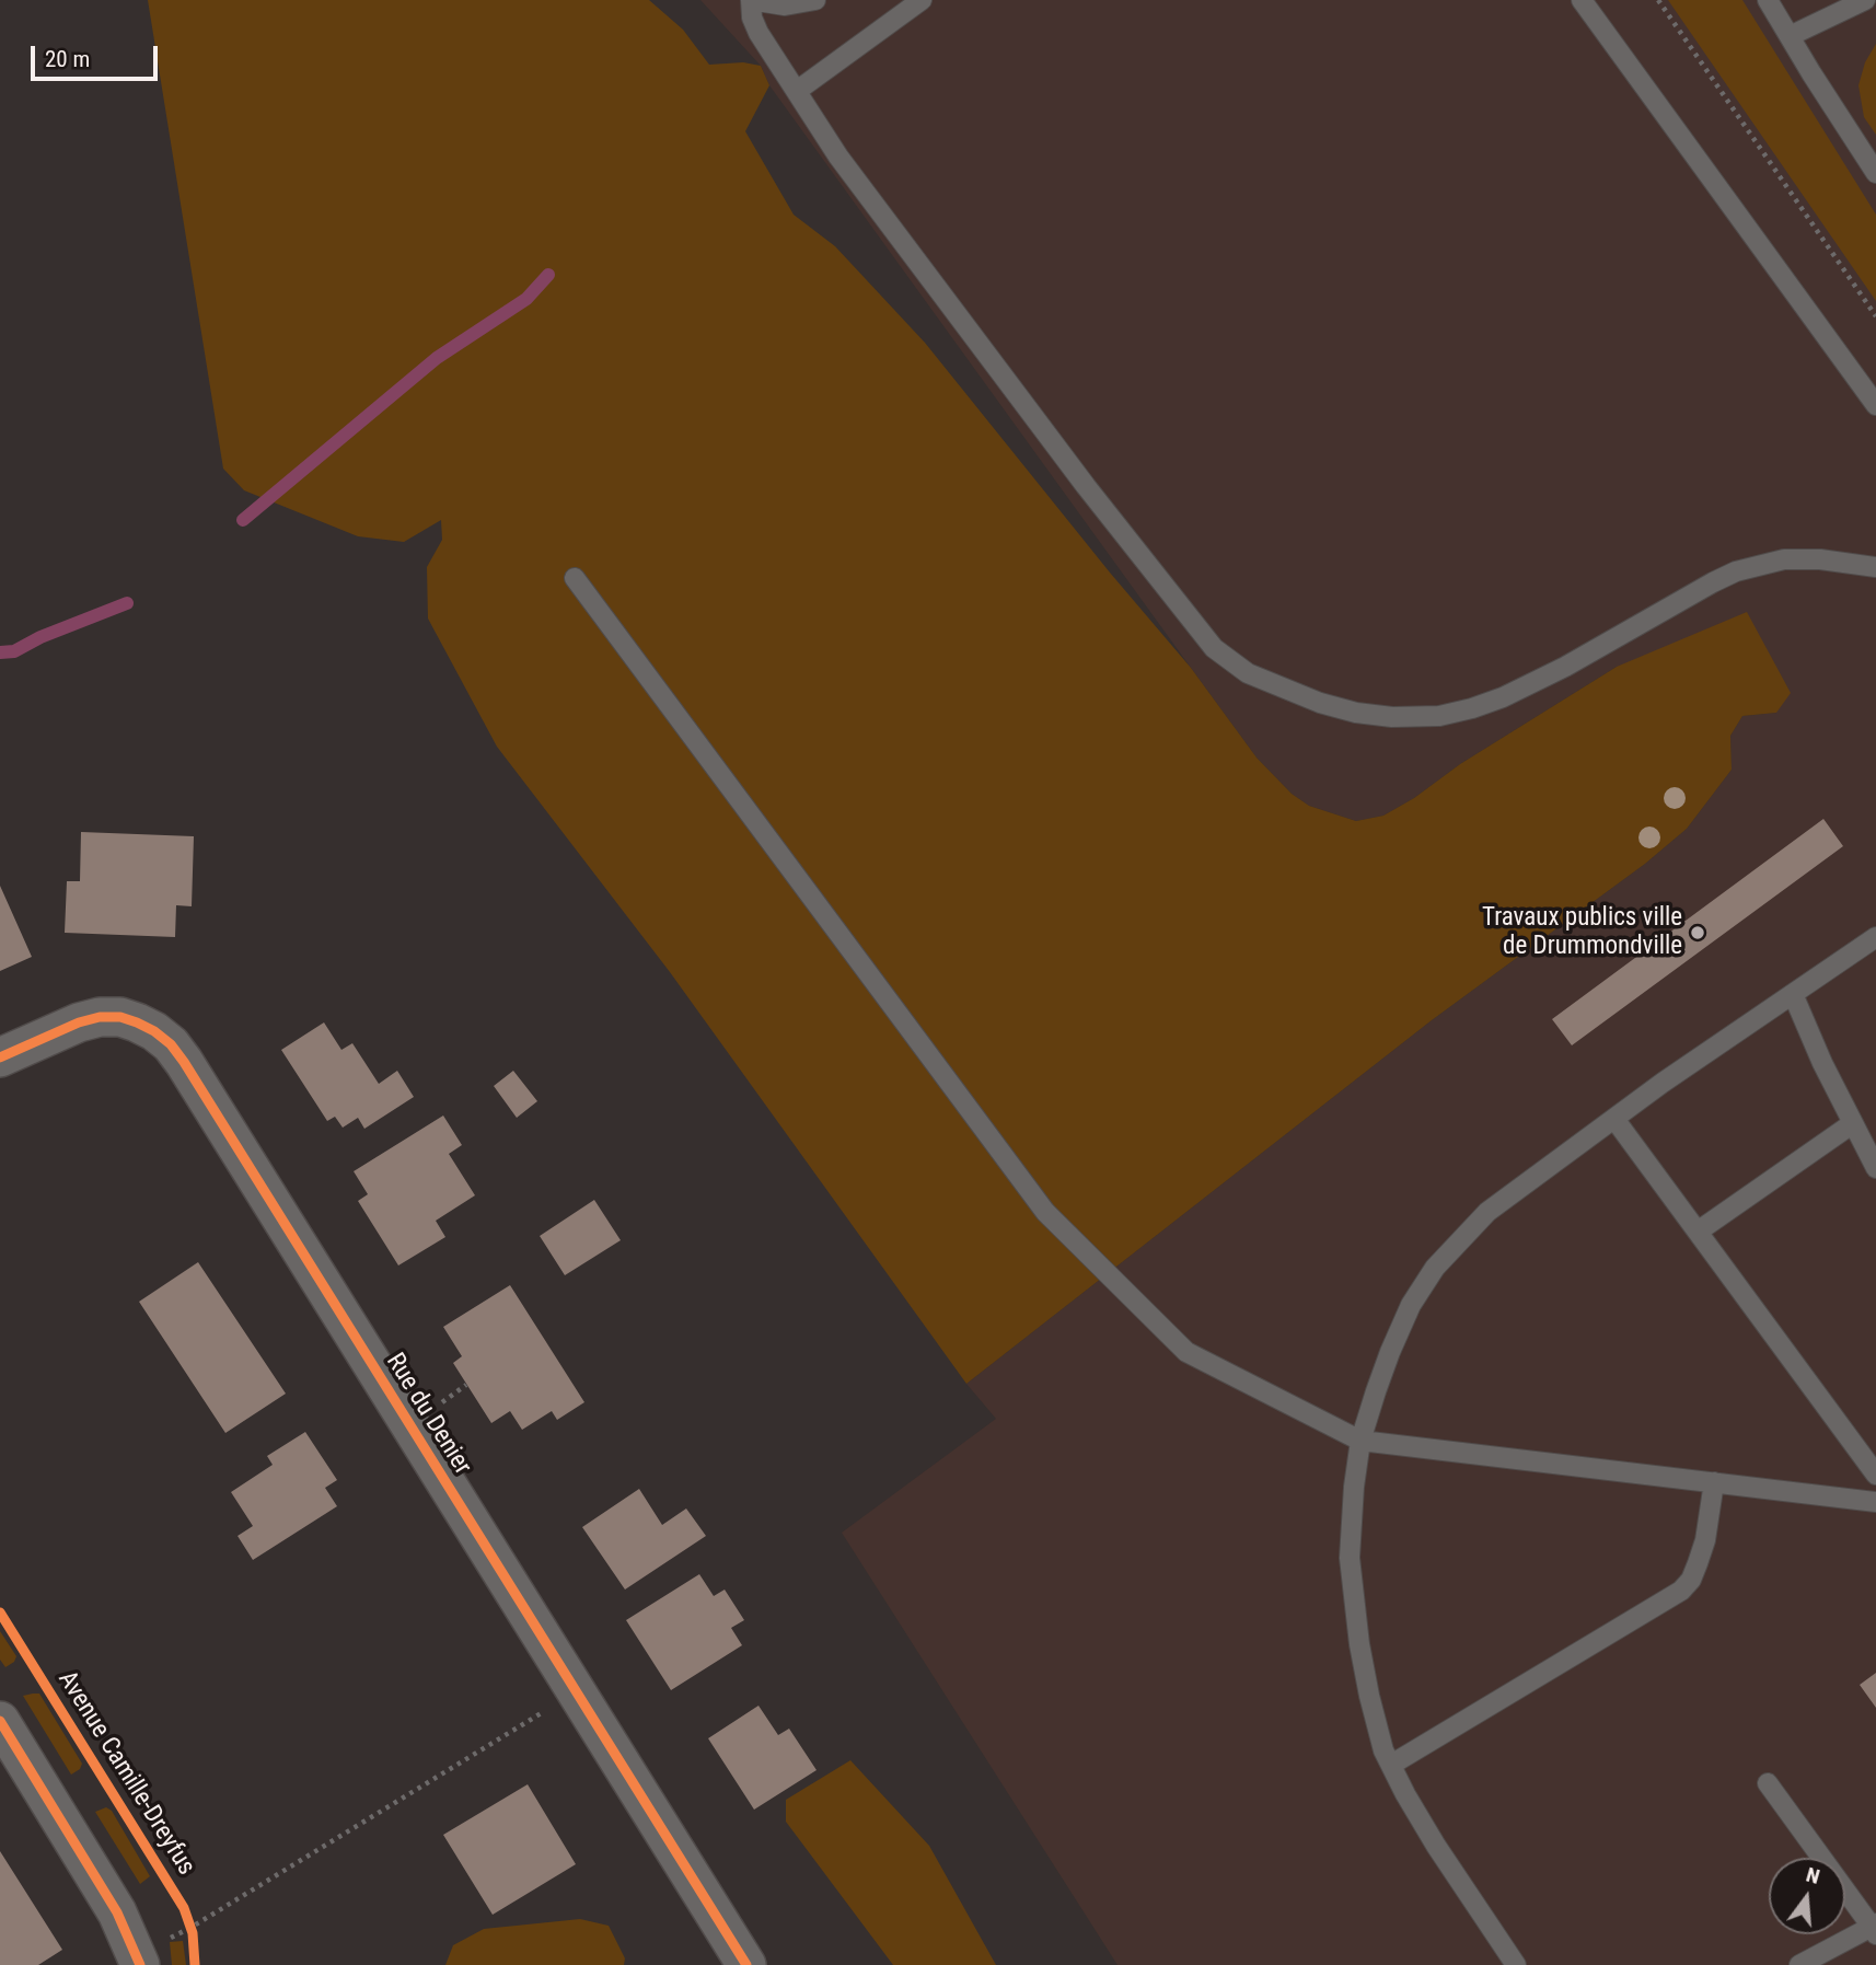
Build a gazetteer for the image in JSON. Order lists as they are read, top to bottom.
{
  "streets": {
    "street": ["Rue du Denier"],
    "cycle path": ["Avenue Camille-Dreyfus"]
  },
  "places": ["Travaux publics ville de Drummondville"],
  "scale_bar": "20 m",
  "north": "top"
}
